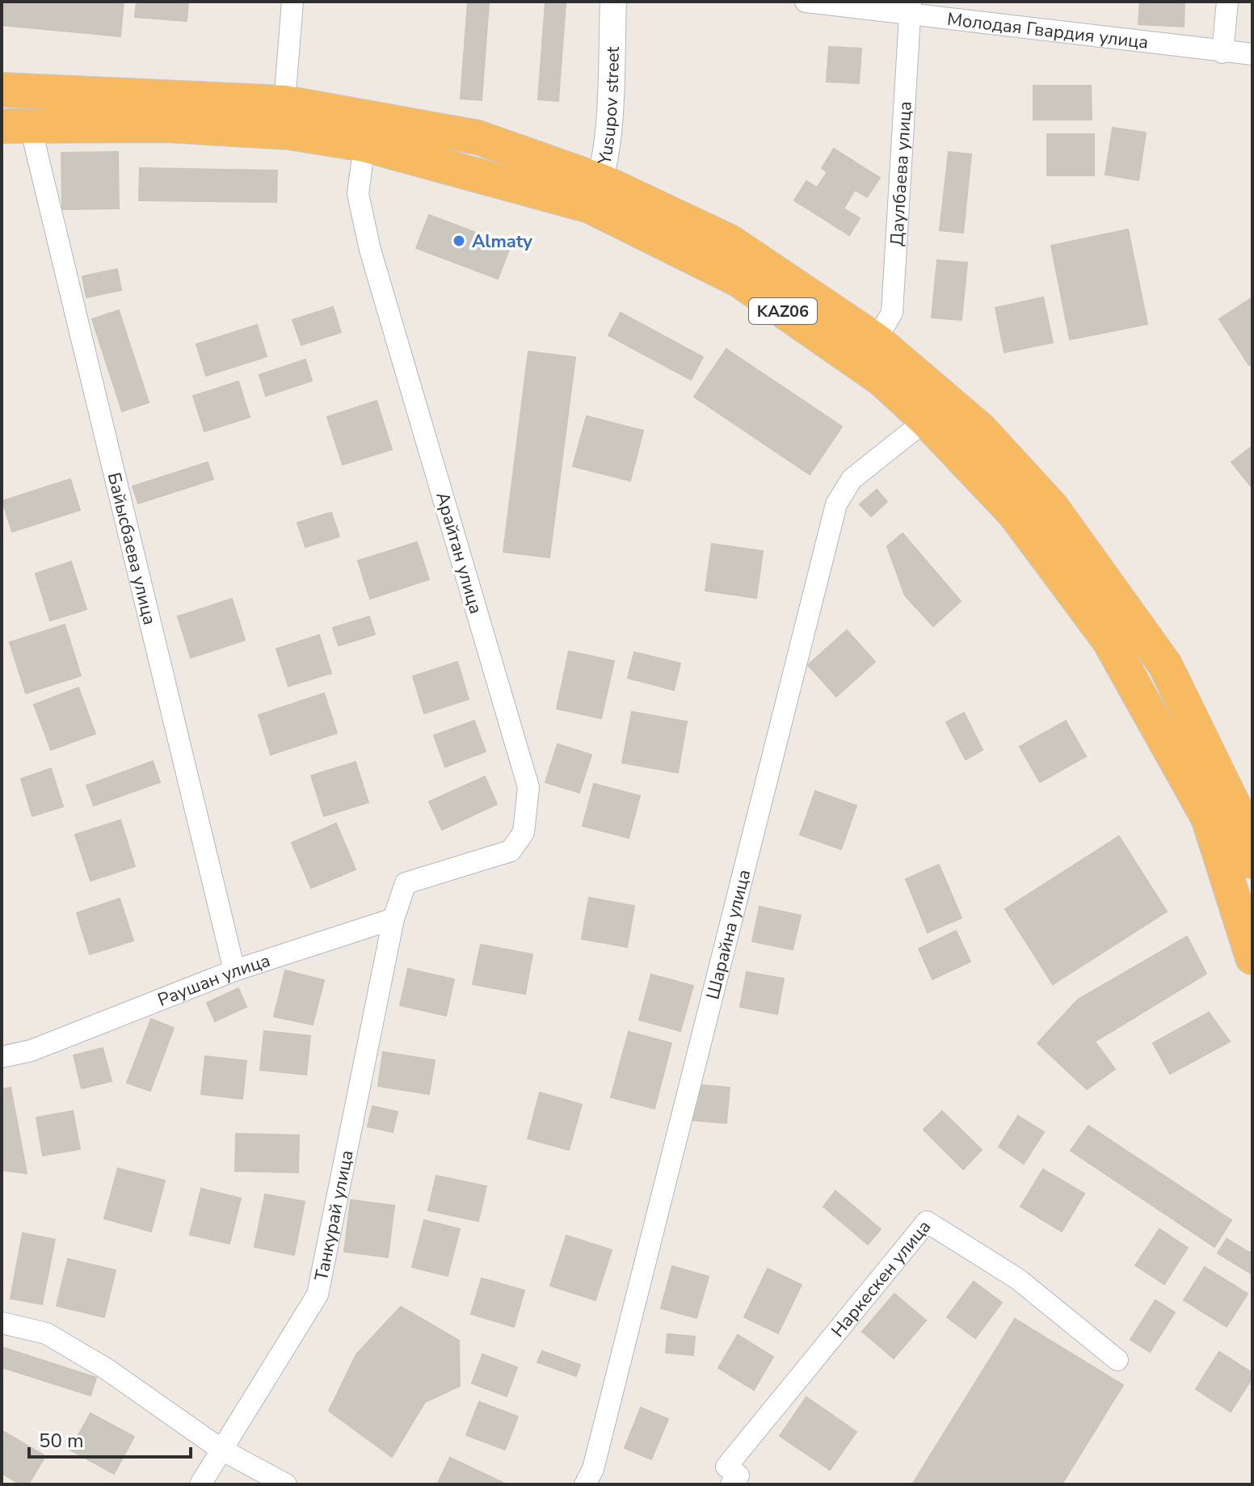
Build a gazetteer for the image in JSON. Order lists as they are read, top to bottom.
{
  "streets": {
    "highway": ["KАZ06"],
    "street": [
      "Молодая Гвардия улица",
      "Yusupov street",
      "Даулбаева улица",
      "Байысбаева улица",
      "Арайтан улица",
      "Шарайна улица",
      "Раушан улица",
      "Танкурай улица",
      "Наркескен улица"
    ]
  },
  "crossings": [
    ["Молодая Гвардия улица", "Даулбаева улица"],
    ["Yusupov street", "KАZ06"],
    ["Даулбаева улица", "KАZ06"],
    ["KАZ06", "Байысбаева улица"],
    ["KАZ06", "Арайтан улица"],
    ["KАZ06", "Шарайна улица"],
    ["Байысбаева улица", "Раушан улица"],
    ["Арайтан улица", "Раушан улица"],
    ["Арайтан улица", "Танкурай улица"],
    ["Раушан улица", "Танкурай улица"]
  ],
  "places": ["Almaty"],
  "scale_bar": "50 m"
}
